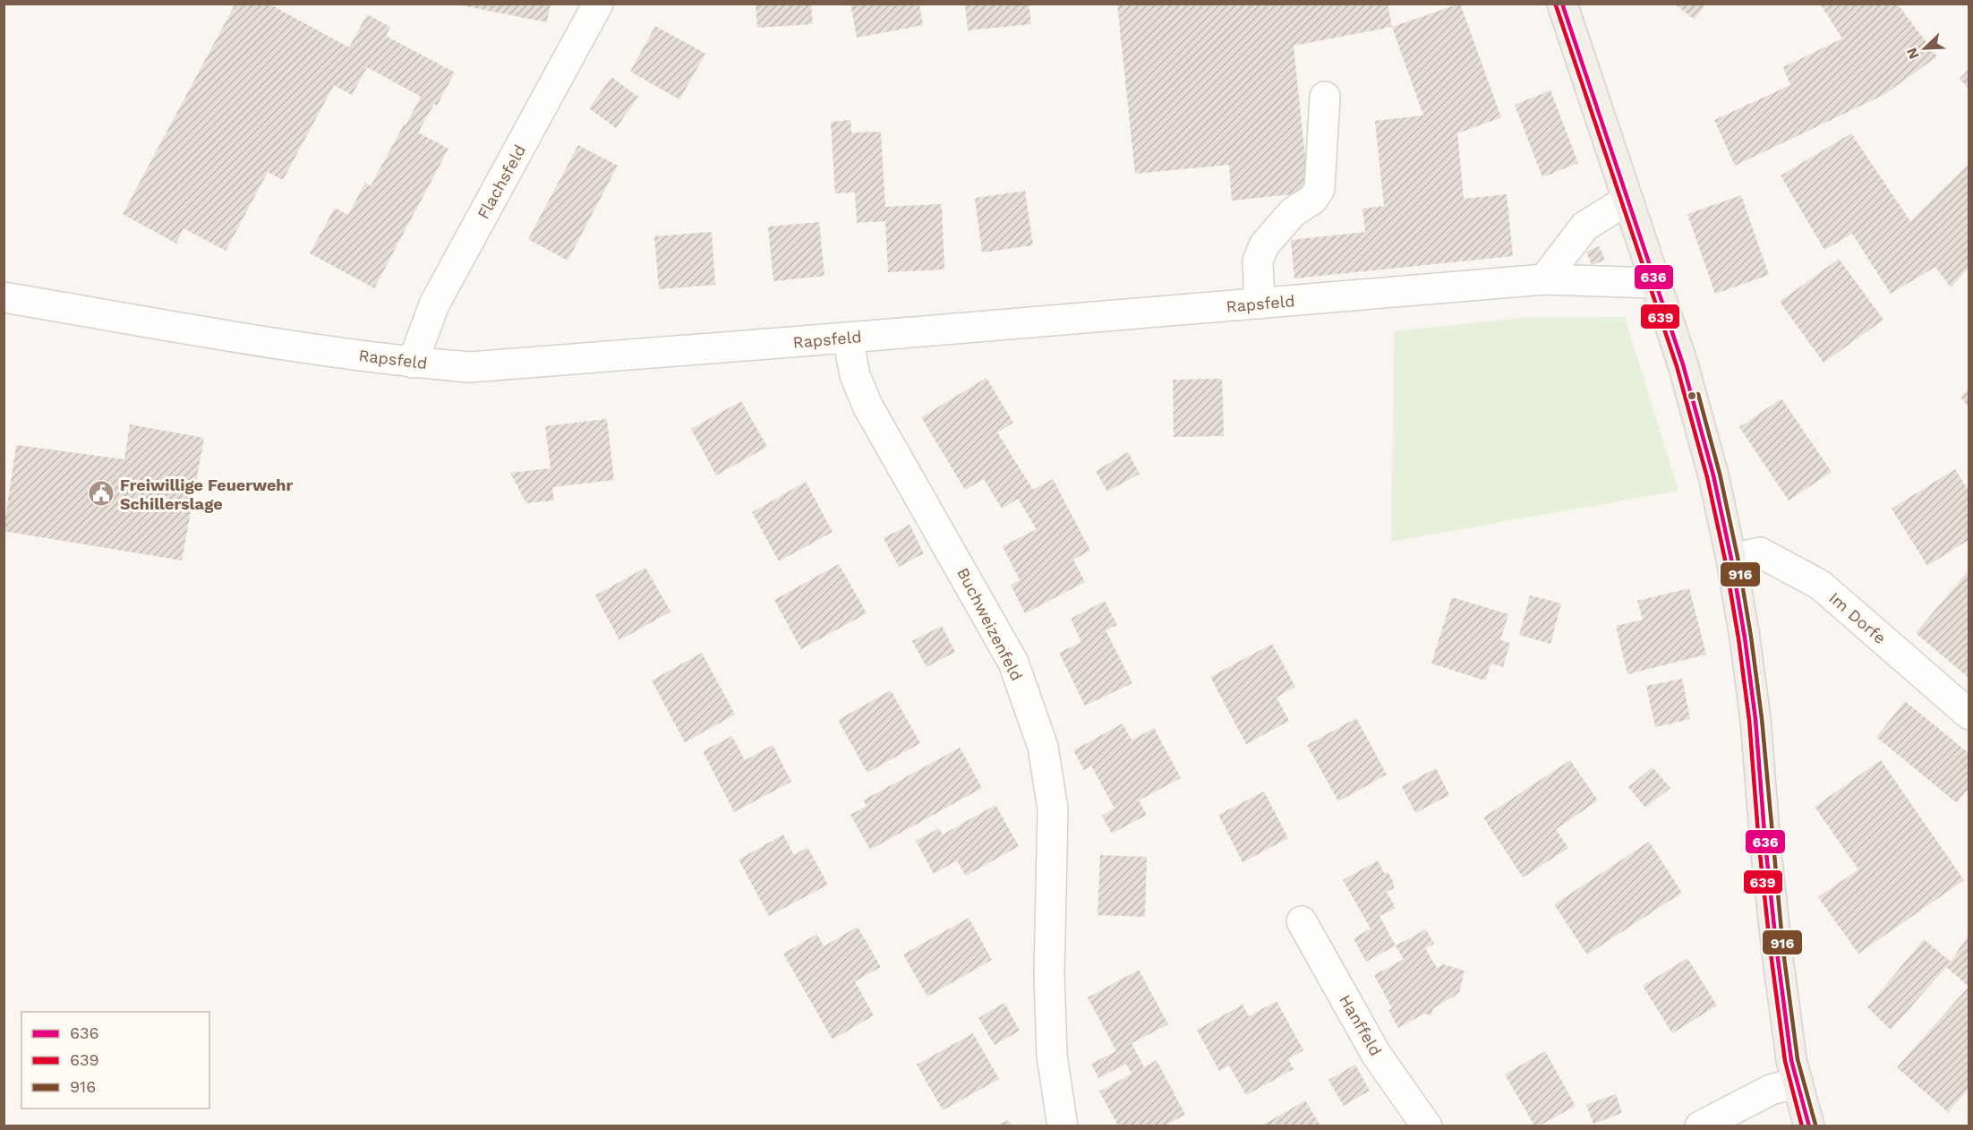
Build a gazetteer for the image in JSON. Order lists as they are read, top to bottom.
{
  "streets": {
    "street": [
      "Flachsfeld",
      "Rapsfeld",
      "Im Dorfe",
      "Buchweizenfeld",
      "Hanffeld"
    ]
  },
  "crossings": [
    ["Flachsfeld", "Rapsfeld"],
    ["Rapsfeld", "Buchweizenfeld"]
  ],
  "places": {
    "public building": ["Freiwillige Feuerwehr Schillerslage"]
  },
  "lines": ["transit line 636", "transit line 639", "transit line 916"],
  "legend": ["636", "639", "916"],
  "north": "bottom left"
}
